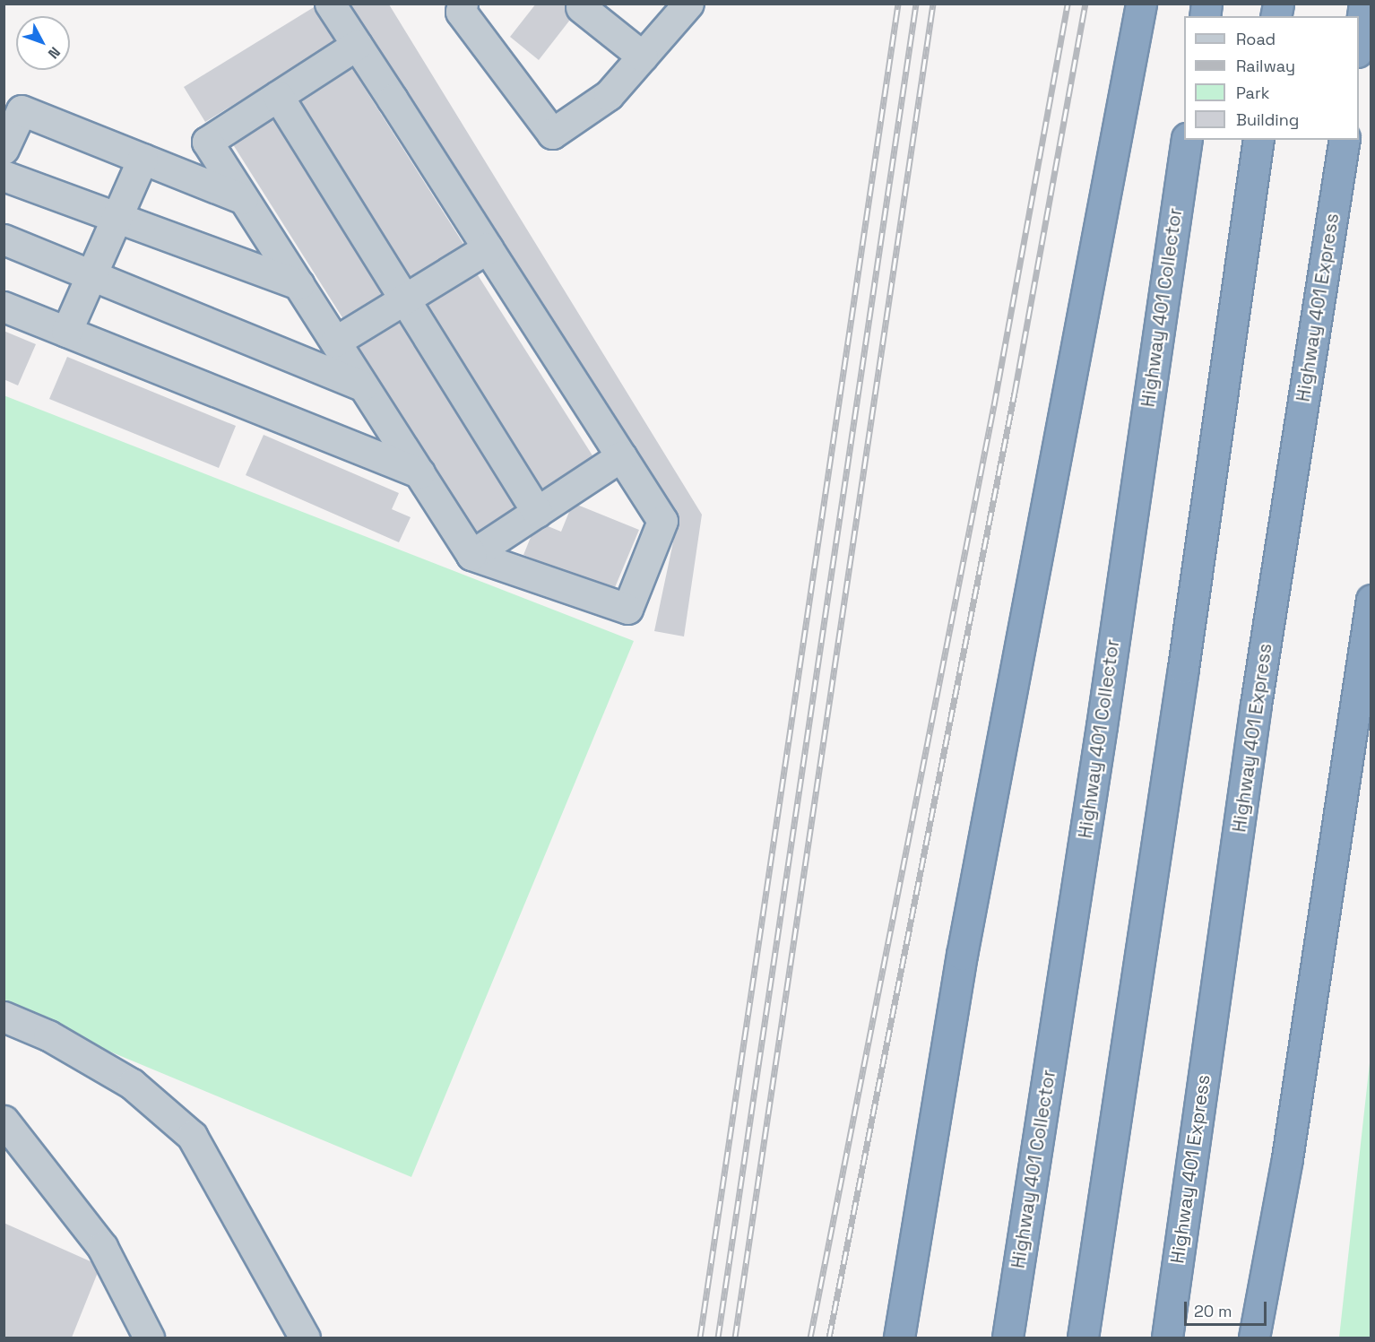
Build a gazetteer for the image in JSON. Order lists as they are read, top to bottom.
{
  "streets": {
    "highway": ["Highway 401 Collector", "Highway 401 Express"]
  },
  "legend": [
    "Road",
    "Railway",
    "Park",
    "Building"
  ],
  "scale_bar": "20 m",
  "north": "bottom right"
}
